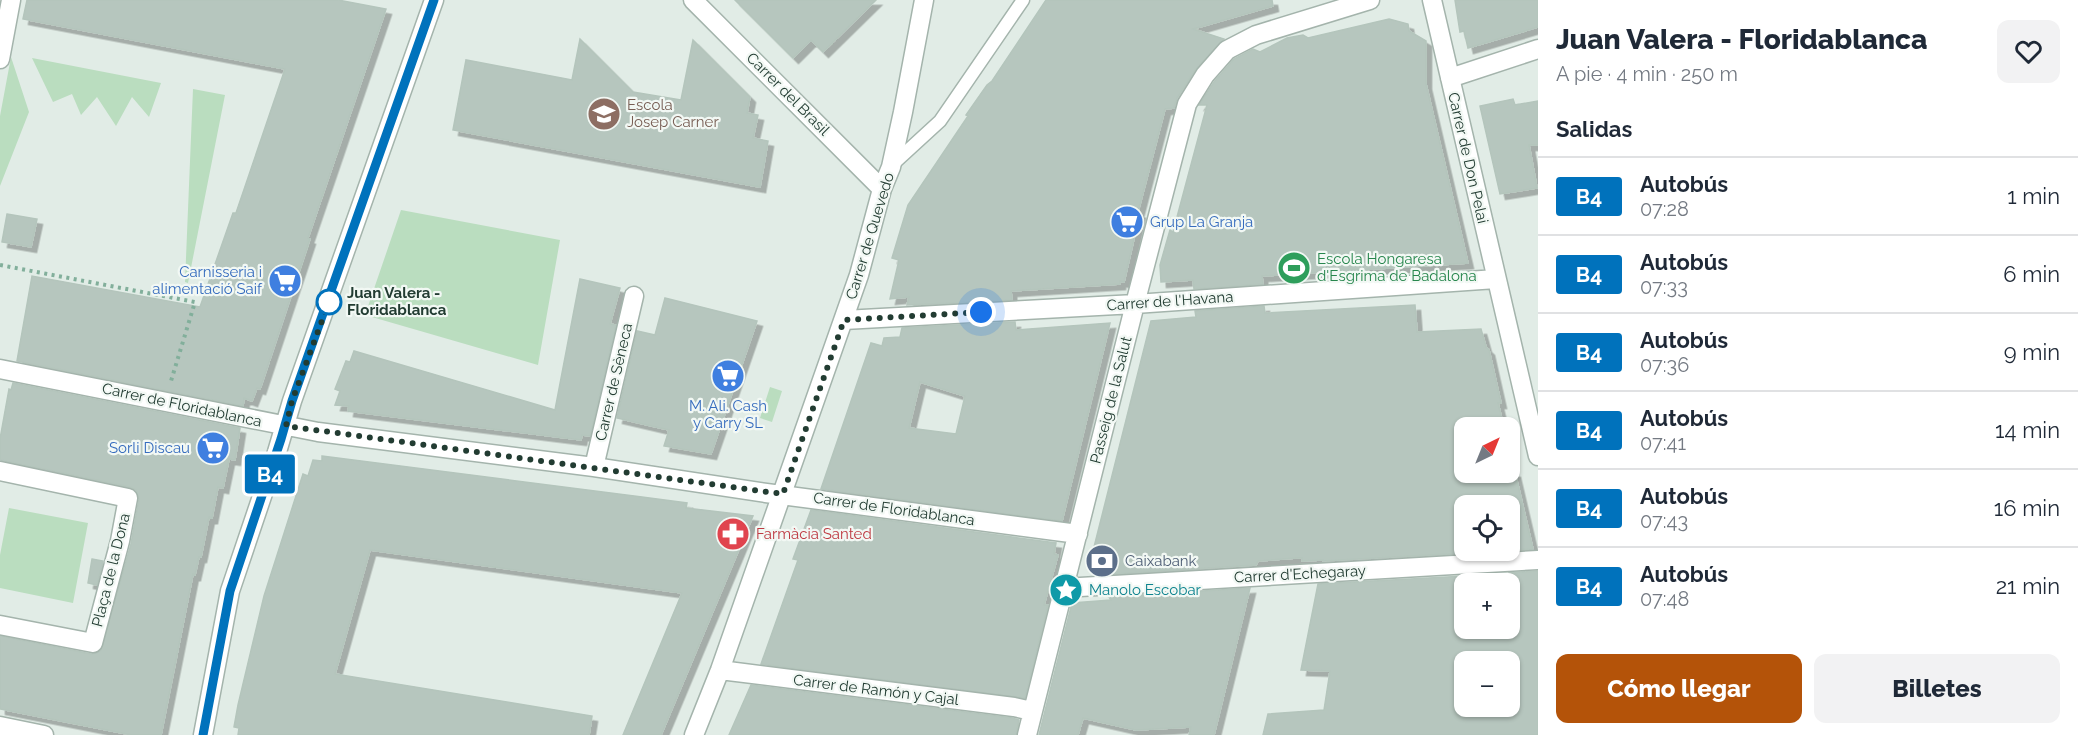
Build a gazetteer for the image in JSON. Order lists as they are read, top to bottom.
{
  "streets": {
    "street": [
      "Carrer del Brasil",
      "Carrer de Don Pelai",
      "Carrer de Quevedo",
      "Carrer de l'Havana",
      "Carrer de Sèneca",
      "Passeig de la Salut",
      "Carrer de Floridablanca",
      "Plaça de la Dona",
      "Carrer d'Echegaray",
      "Carrer de Ramón y Cajal"
    ]
  },
  "crossings": [
    ["Carrer del Brasil", "Carrer de Quevedo"],
    ["Carrer de Don Pelai", "Carrer de l'Havana"],
    ["Carrer de Quevedo", "Carrer de l'Havana"],
    ["Carrer de Quevedo", "Carrer de Floridablanca"],
    ["Carrer de Quevedo", "Carrer de Ramón y Cajal"],
    ["Carrer de l'Havana", "Passeig de la Salut"],
    ["Carrer de Sèneca", "Carrer de Floridablanca"],
    ["Passeig de la Salut", "Carrer de Floridablanca"],
    ["Passeig de la Salut", "Carrer d'Echegaray"],
    ["Passeig de la Salut", "Carrer de Ramón y Cajal"]
  ],
  "places": {
    "school or university": ["Escola Josep Carner"],
    "supermarket": [
      "Grup La Granja",
      "Carnisseria i alimentació Saif",
      "M. Ali. Cash y Carry SL",
      "Sorli Discau"
    ],
    "sports": ["Escola Hongaresa d'Esgrima de Badalona"],
    "other": ["Juan Valera - Floridablanca"],
    "pharmacy": ["Farmàcia Santed"],
    "bank": ["Caixabank"],
    "place": ["Manolo Escobar"]
  },
  "lines": ["bus line B4"],
  "north": "top right",
  "page": {
    "on_map": "B4",
    "heading": [
      ["Juan Valera - Floridablanca", "A pie · 4 min · 250 m"],
      "Salidas"
    ],
    "list": [
      {
        "mark": "B4",
        "name": "Autobús",
        "note": "07:28",
        "value": "1 min"
      },
      {
        "mark": "B4",
        "name": "Autobús",
        "note": "07:33",
        "value": "6 min"
      },
      {
        "mark": "B4",
        "name": "Autobús",
        "note": "07:36",
        "value": "9 min"
      },
      {
        "mark": "B4",
        "name": "Autobús",
        "note": "07:41",
        "value": "14 min"
      },
      {
        "mark": "B4",
        "name": "Autobús",
        "note": "07:43",
        "value": "16 min"
      },
      {
        "mark": "B4",
        "name": "Autobús",
        "note": "07:48",
        "value": "21 min"
      }
    ],
    "map_buttons": ["+", "−"],
    "buttons": ["Cómo llegar", "Billetes"]
  }
}
